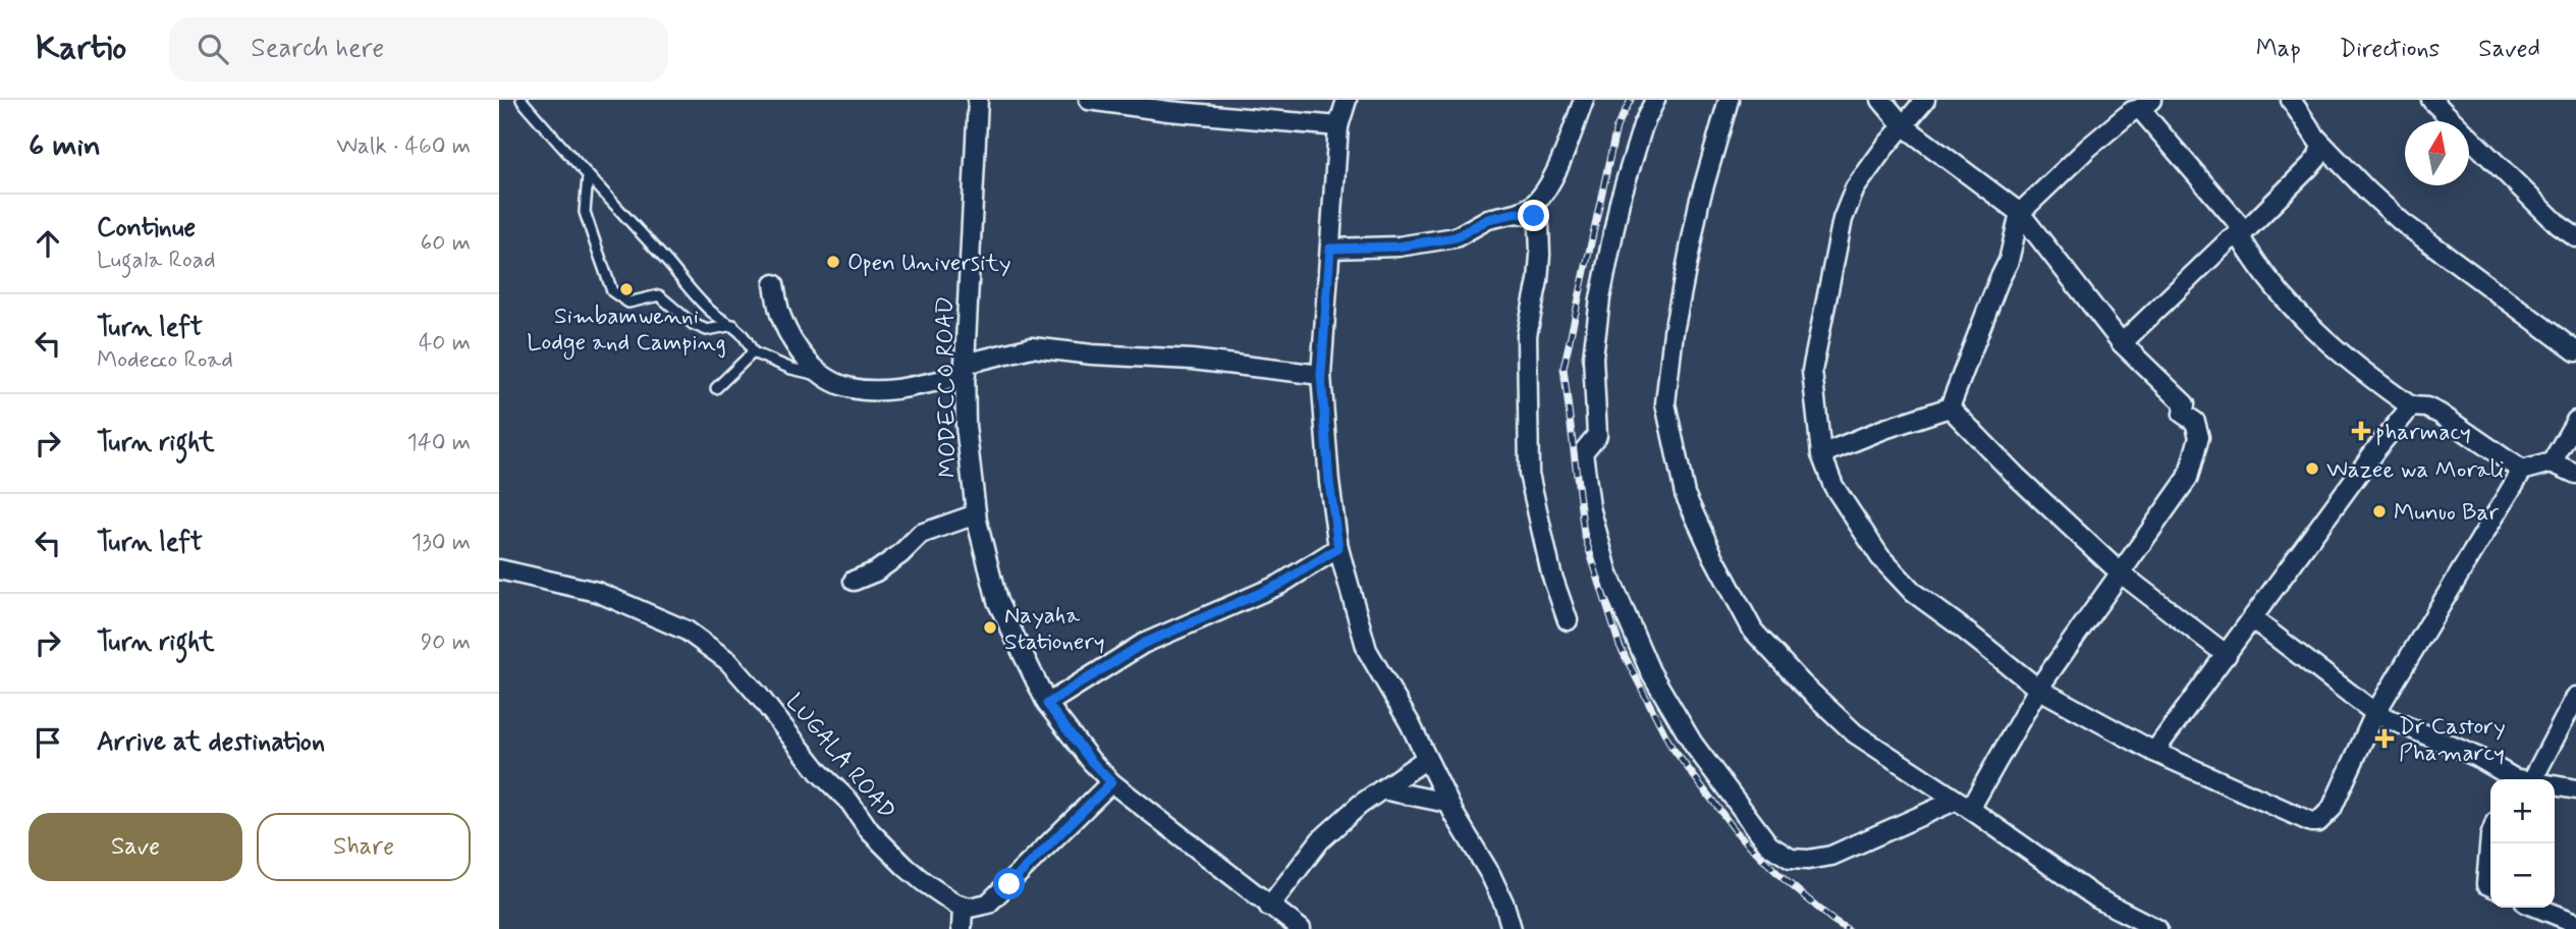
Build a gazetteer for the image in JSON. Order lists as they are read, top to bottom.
{
  "streets": {
    "street": ["MODECCO ROAD", "LUGALA ROAD"]
  },
  "places": {
    "other": [
      "Open University",
      "Simbamwenni Lodge and Camping",
      "Wazee wa Morali",
      "Munuo Bar",
      "Nayaha Stationery"
    ],
    "health": ["pharmacy", "Dr Castory Phamarcy"]
  },
  "north": "top",
  "page": {
    "header": "Kartio",
    "search": "Search here",
    "nav": ["Map", "Directions", "Saved"],
    "heading": ["6 min", "Walk · 460 m"],
    "list": [
      ["Continue", "Lugala Road", "60 m"],
      ["Turn left", "Modecco Road", "40 m"],
      ["Turn right", "140 m"],
      ["Turn left", "130 m"],
      ["Turn right", "90 m"],
      "Arrive at destination"
    ],
    "map_buttons": ["+", "−"],
    "buttons": ["Save", "Share"]
  }
}
